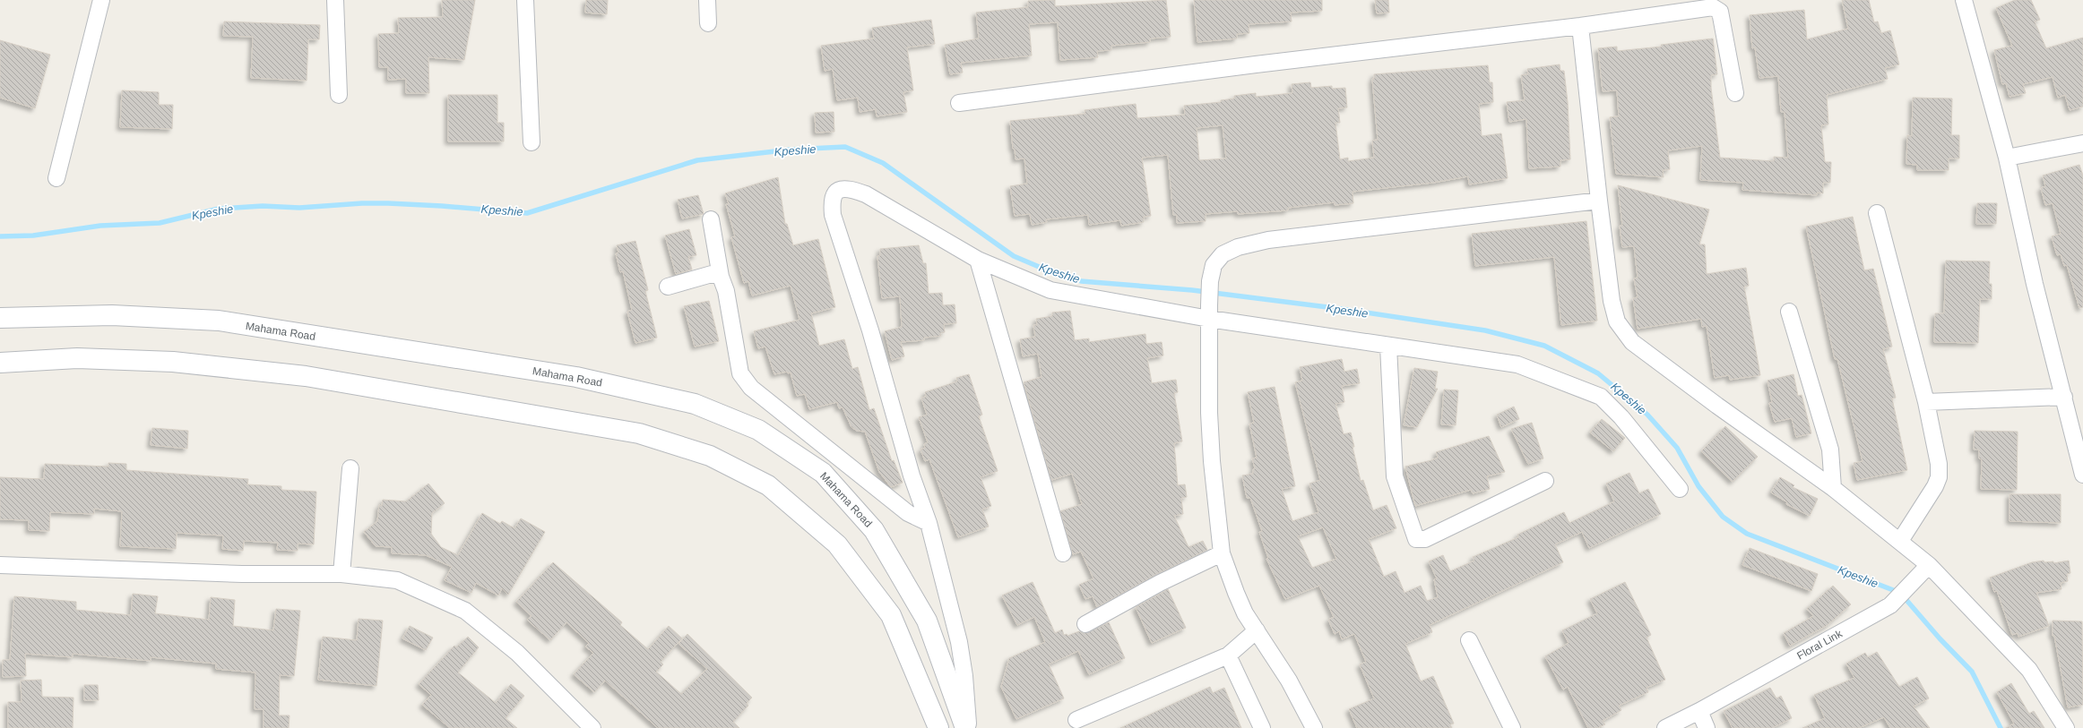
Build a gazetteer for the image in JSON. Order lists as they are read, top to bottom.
{
  "streets": {
    "street": ["Mahama Road", "Floral Link"]
  },
  "water": ["Kpeshie"]
}
